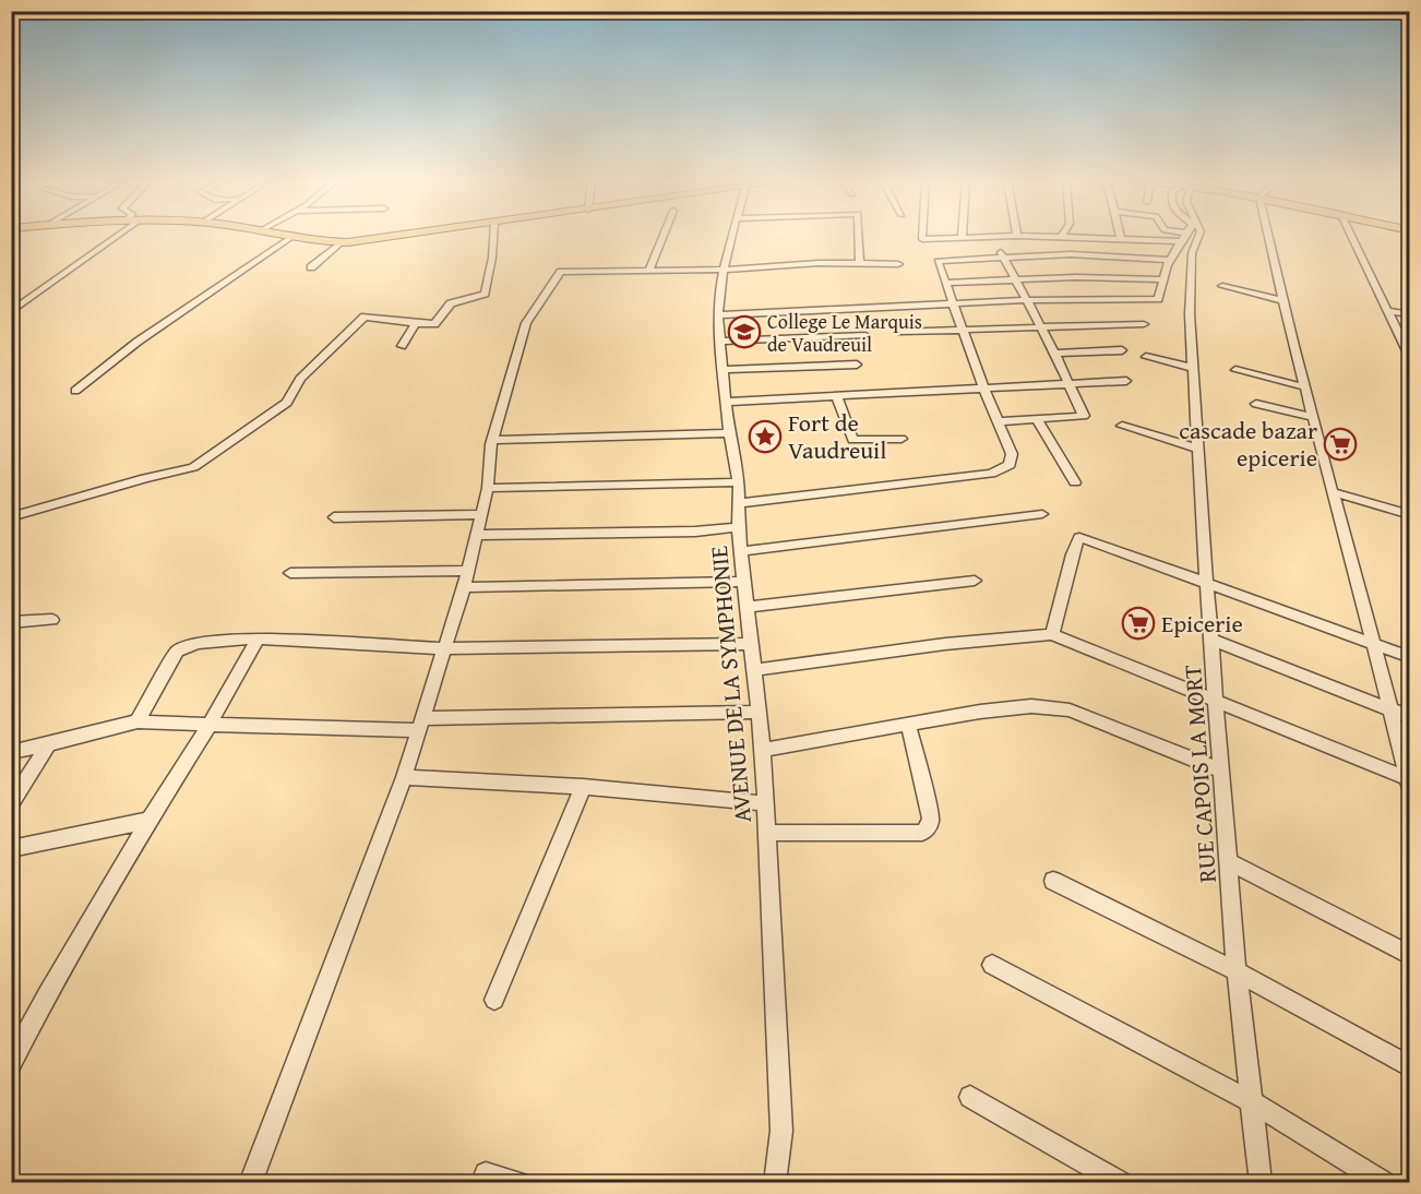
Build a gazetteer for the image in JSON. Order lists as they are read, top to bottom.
{
  "streets": {
    "street": ["AVENUE DE LA SYMPHONIE", "RUE CAPOIS LA MORT"]
  },
  "places": {
    "school or university": ["College Le Marquis de Vaudreuil"],
    "place": ["Fort de Vaudreuil"],
    "supermarket": ["cascade bazar epicerie", "Epicerie"]
  }
}
